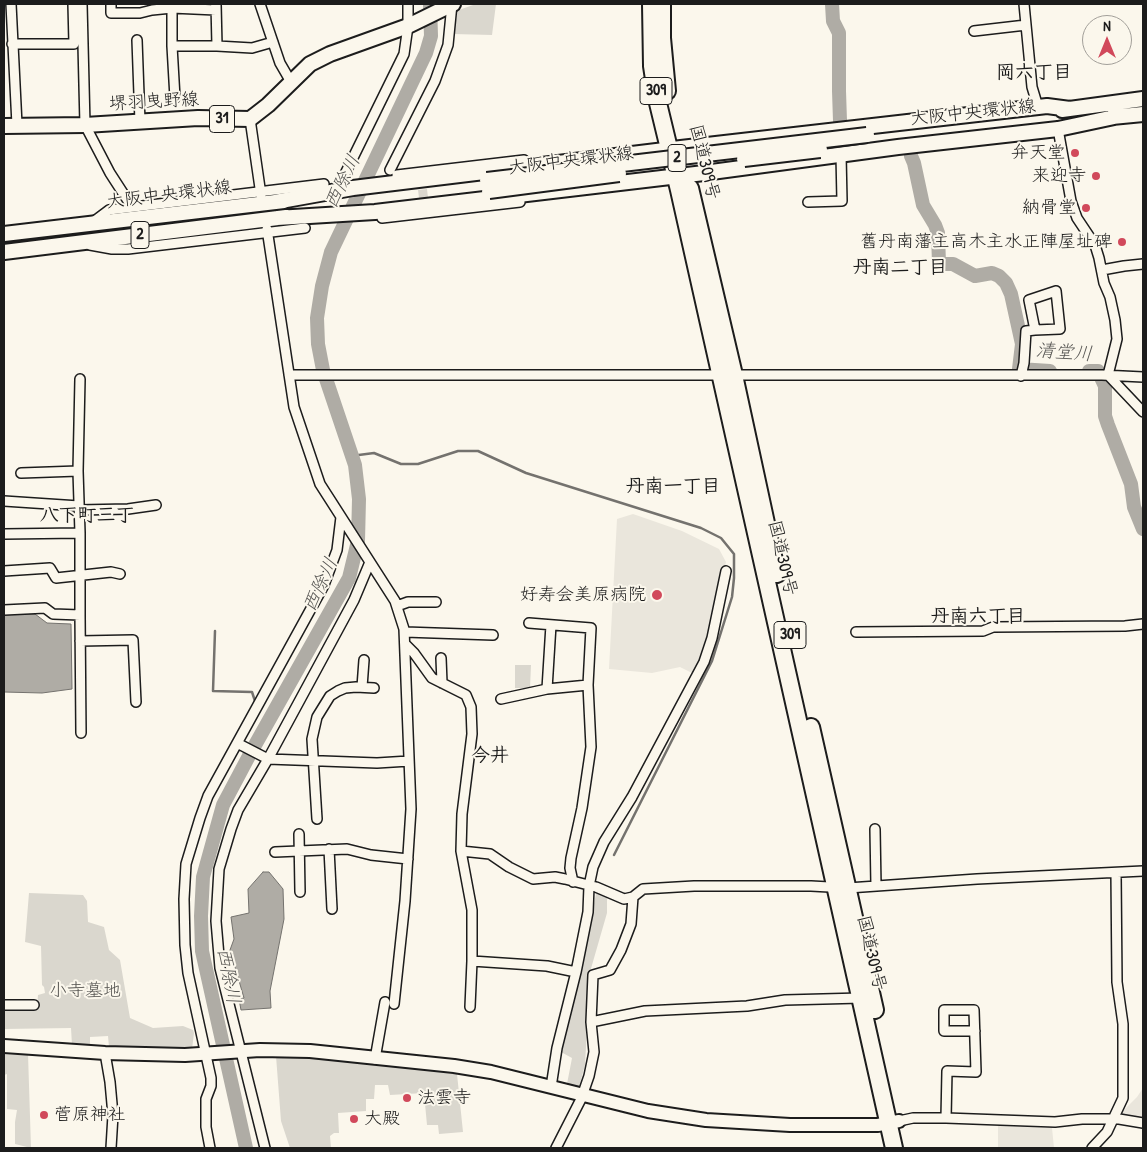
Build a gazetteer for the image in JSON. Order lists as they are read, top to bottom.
{
  "streets": {
    "highway": ["309", "国道309号"],
    "main road": [
      "堺羽曳野線",
      "大阪中央環状線",
      "31",
      "2"
    ]
  },
  "crossings": [
    ["堺羽曳野線", "31"]
  ],
  "districts": [
    "岡六丁目",
    "丹南二丁目",
    "丹南一丁目",
    "八下町三丁",
    "丹南六丁目",
    "今井"
  ],
  "water": ["西除川", "清堂川"],
  "parks": ["小寺墓地"],
  "places": [
    "弁天堂",
    "来迎寺",
    "納骨堂",
    "舊丹南藩主高木主水正陣屋址碑",
    "好寿会美原病院",
    "法雲寺",
    "菅原神社",
    "大殿"
  ],
  "north": "top"
}
